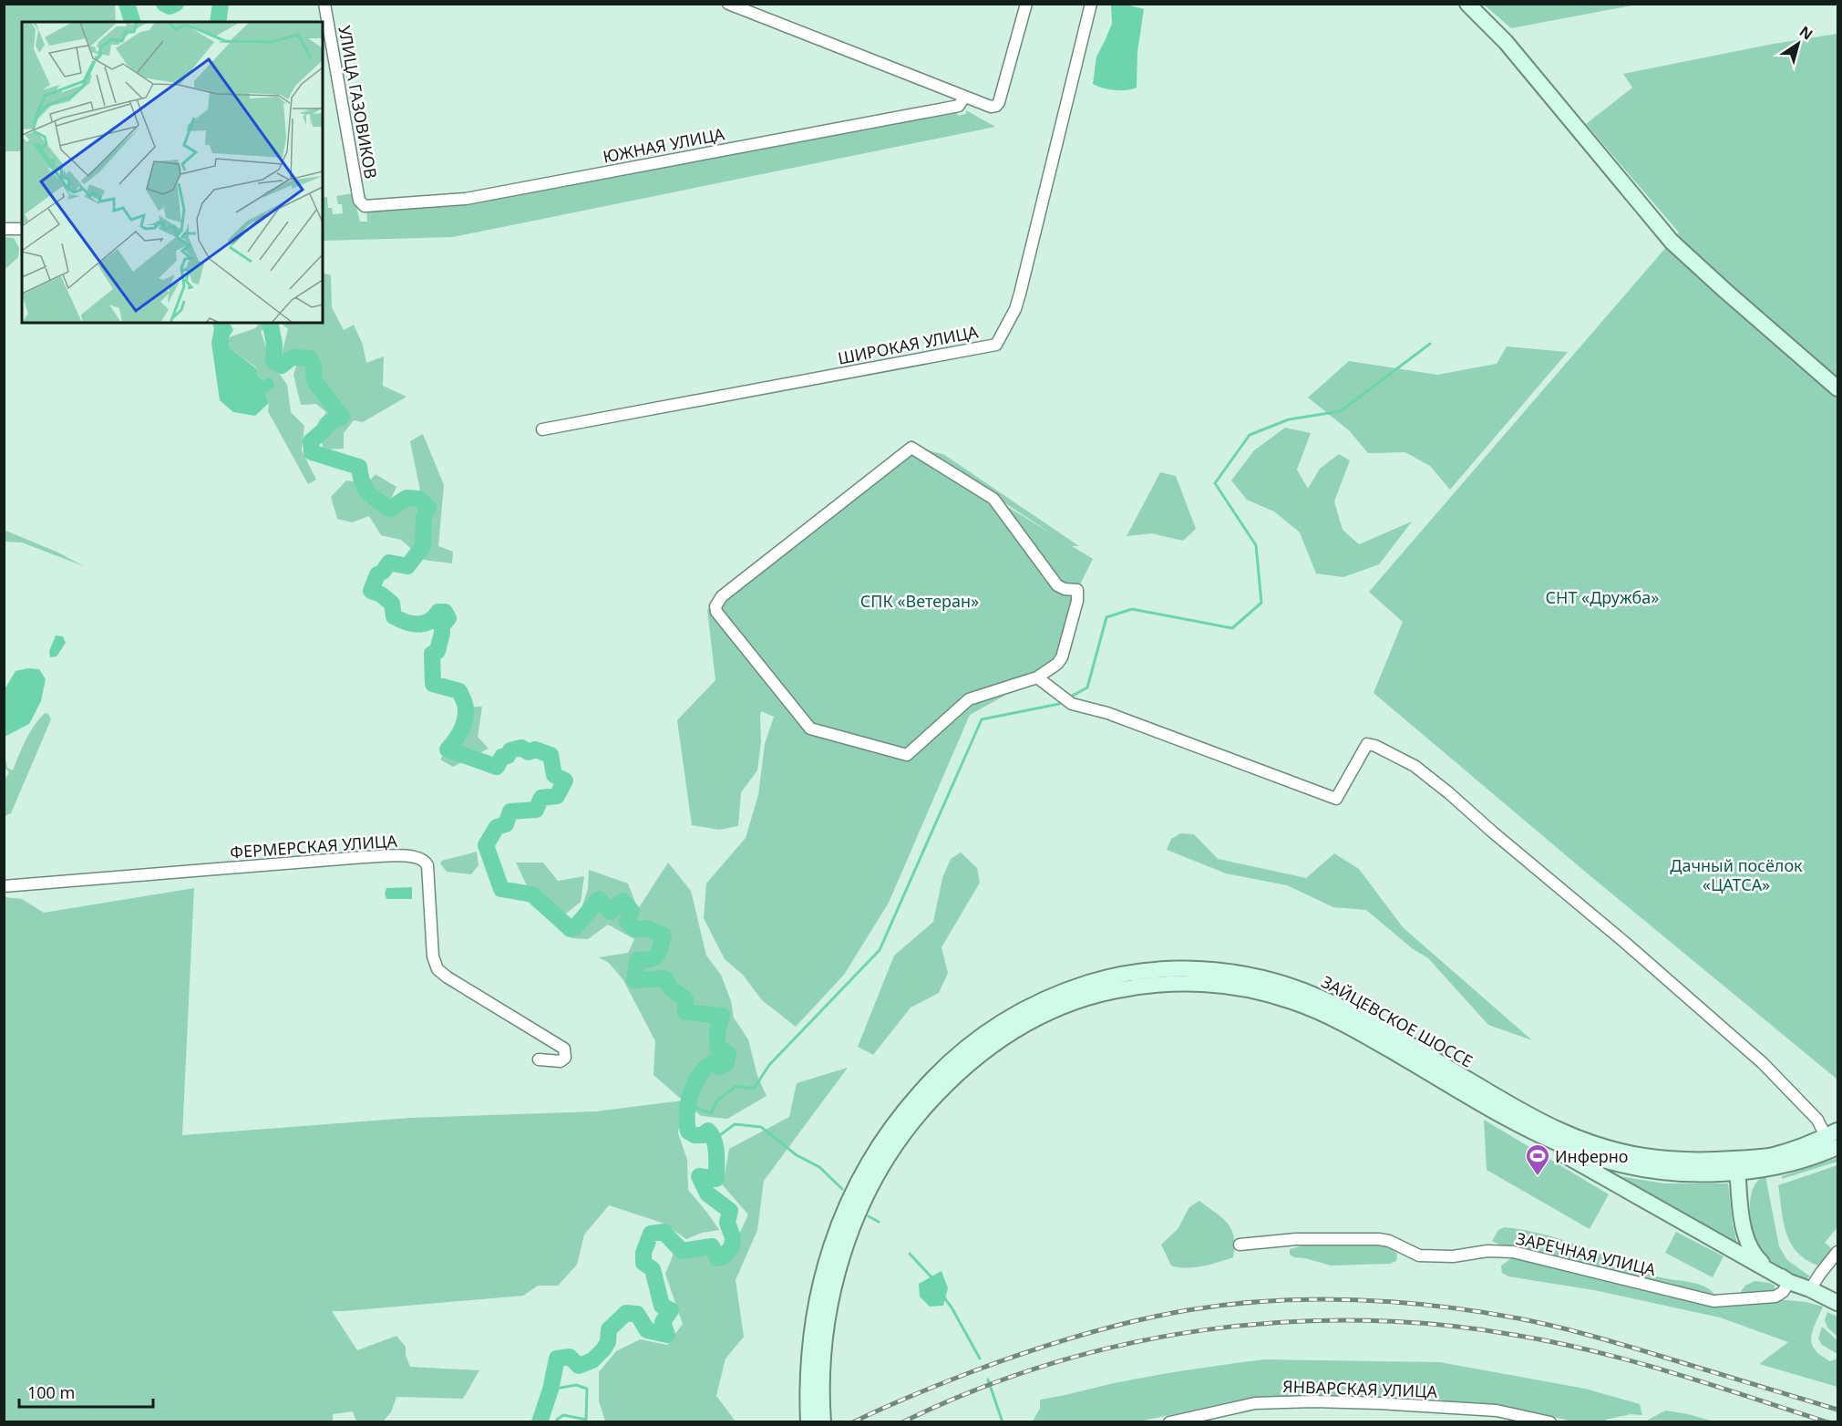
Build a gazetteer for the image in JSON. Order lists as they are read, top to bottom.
{
  "streets": {
    "main road": ["ЗАЙЦЕВСКОЕ ШОССЕ"],
    "street": [
      "УЛИЦА ГАЗОВИКОВ",
      "ЮЖНАЯ УЛИЦА",
      "ШИРОКАЯ УЛИЦА",
      "ФЕРМЕРСКАЯ УЛИЦА",
      "ЗАРЕЧНАЯ УЛИЦА",
      "ЯНВАРСКАЯ УЛИЦА"
    ]
  },
  "crossings": [
    ["УЛИЦА ГАЗОВИКОВ", "ЮЖНАЯ УЛИЦА"]
  ],
  "parks": ["СНТ «Дружба»", "СПК «Ветеран»", "Дачный посёлок «ЦАТСА»"],
  "places": {
    "sports": ["Инферно"]
  },
  "scale_bar": "100 m",
  "north": "top right"
}
